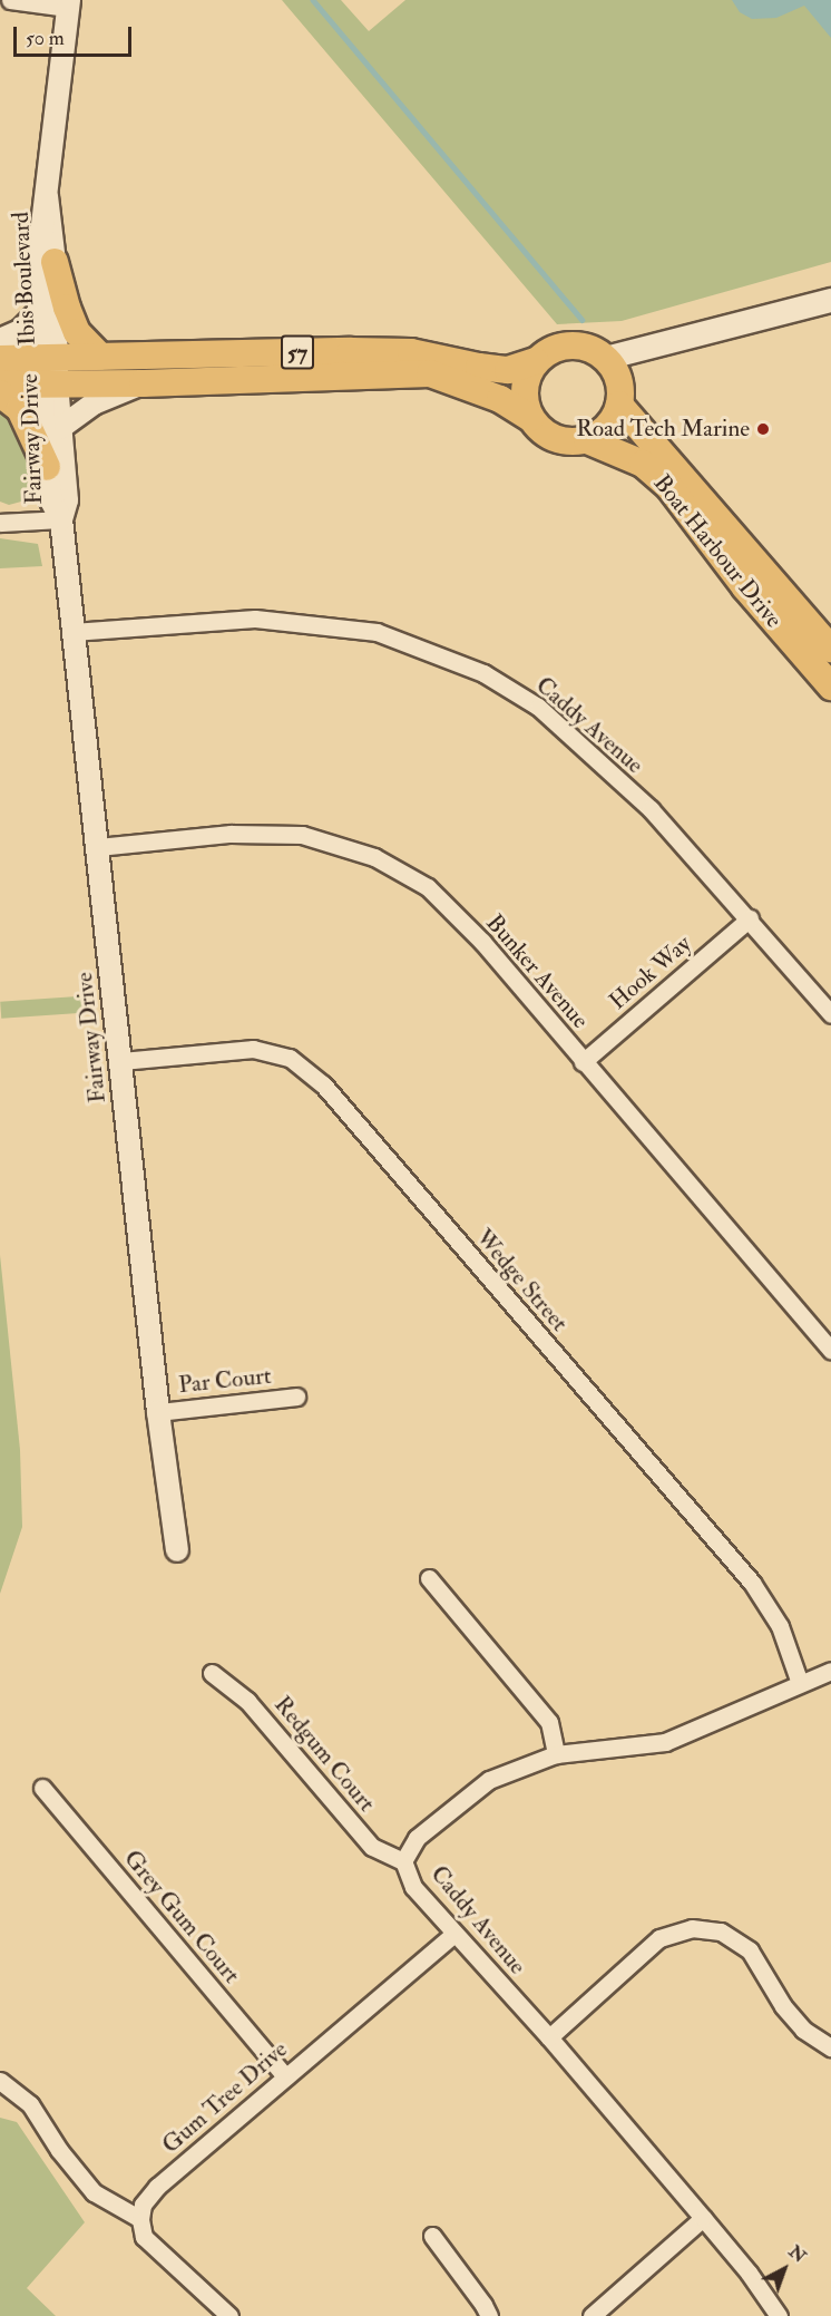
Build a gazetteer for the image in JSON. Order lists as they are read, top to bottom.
{
  "streets": {
    "main road": ["57", "Boat Harbour Drive"],
    "street": [
      "Ibis Boulevard",
      "Fairway Drive",
      "Caddy Avenue",
      "Bunker Avenue",
      "Hook Way",
      "Wedge Street",
      "Par Court",
      "Redgum Court",
      "Grey Gum Court",
      "Gum Tree Drive"
    ]
  },
  "crossings": [
    ["Ibis Boulevard", "57"],
    ["Ibis Boulevard", "Fairway Drive"],
    ["57", "Fairway Drive"],
    ["57", "Boat Harbour Drive"],
    ["Fairway Drive", "Caddy Avenue"],
    ["Fairway Drive", "Bunker Avenue"],
    ["Fairway Drive", "Wedge Street"],
    ["Fairway Drive", "Par Court"],
    ["Caddy Avenue", "Hook Way"],
    ["Caddy Avenue", "Wedge Street"],
    ["Caddy Avenue", "Redgum Court"],
    ["Caddy Avenue", "Gum Tree Drive"],
    ["Bunker Avenue", "Hook Way"],
    ["Grey Gum Court", "Gum Tree Drive"]
  ],
  "places": ["Road Tech Marine"],
  "scale_bar": "50 m",
  "north": "top right"
}
